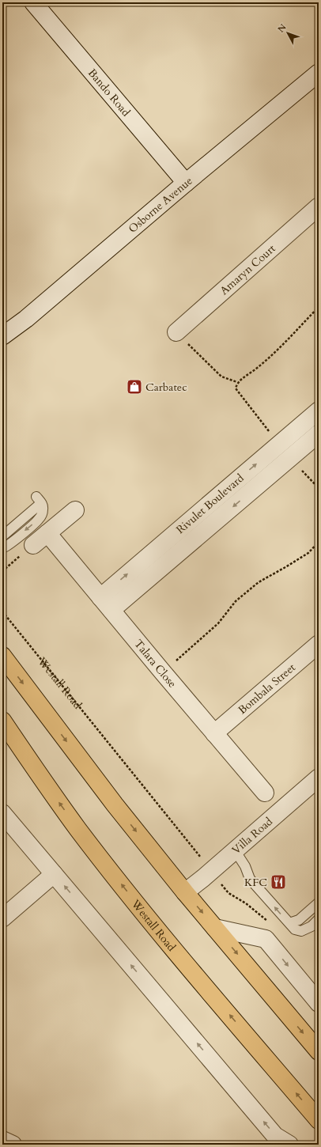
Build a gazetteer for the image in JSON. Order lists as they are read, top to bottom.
{
  "streets": {
    "main road": ["Westall Road"],
    "street": [
      "Bando Road",
      "Osborne Avenue",
      "Amaryn Court",
      "Rivulet Boulevard",
      "Talara Close",
      "Bombala Street",
      "Villa Road"
    ]
  },
  "crossings": [
    ["Bando Road", "Osborne Avenue"],
    ["Rivulet Boulevard", "Talara Close"],
    ["Talara Close", "Bombala Street"],
    ["Westall Road", "Villa Road"]
  ],
  "places": {
    "shop": ["Carbatec"],
    "restaurant": ["KFC"]
  },
  "north": "top left"
}
